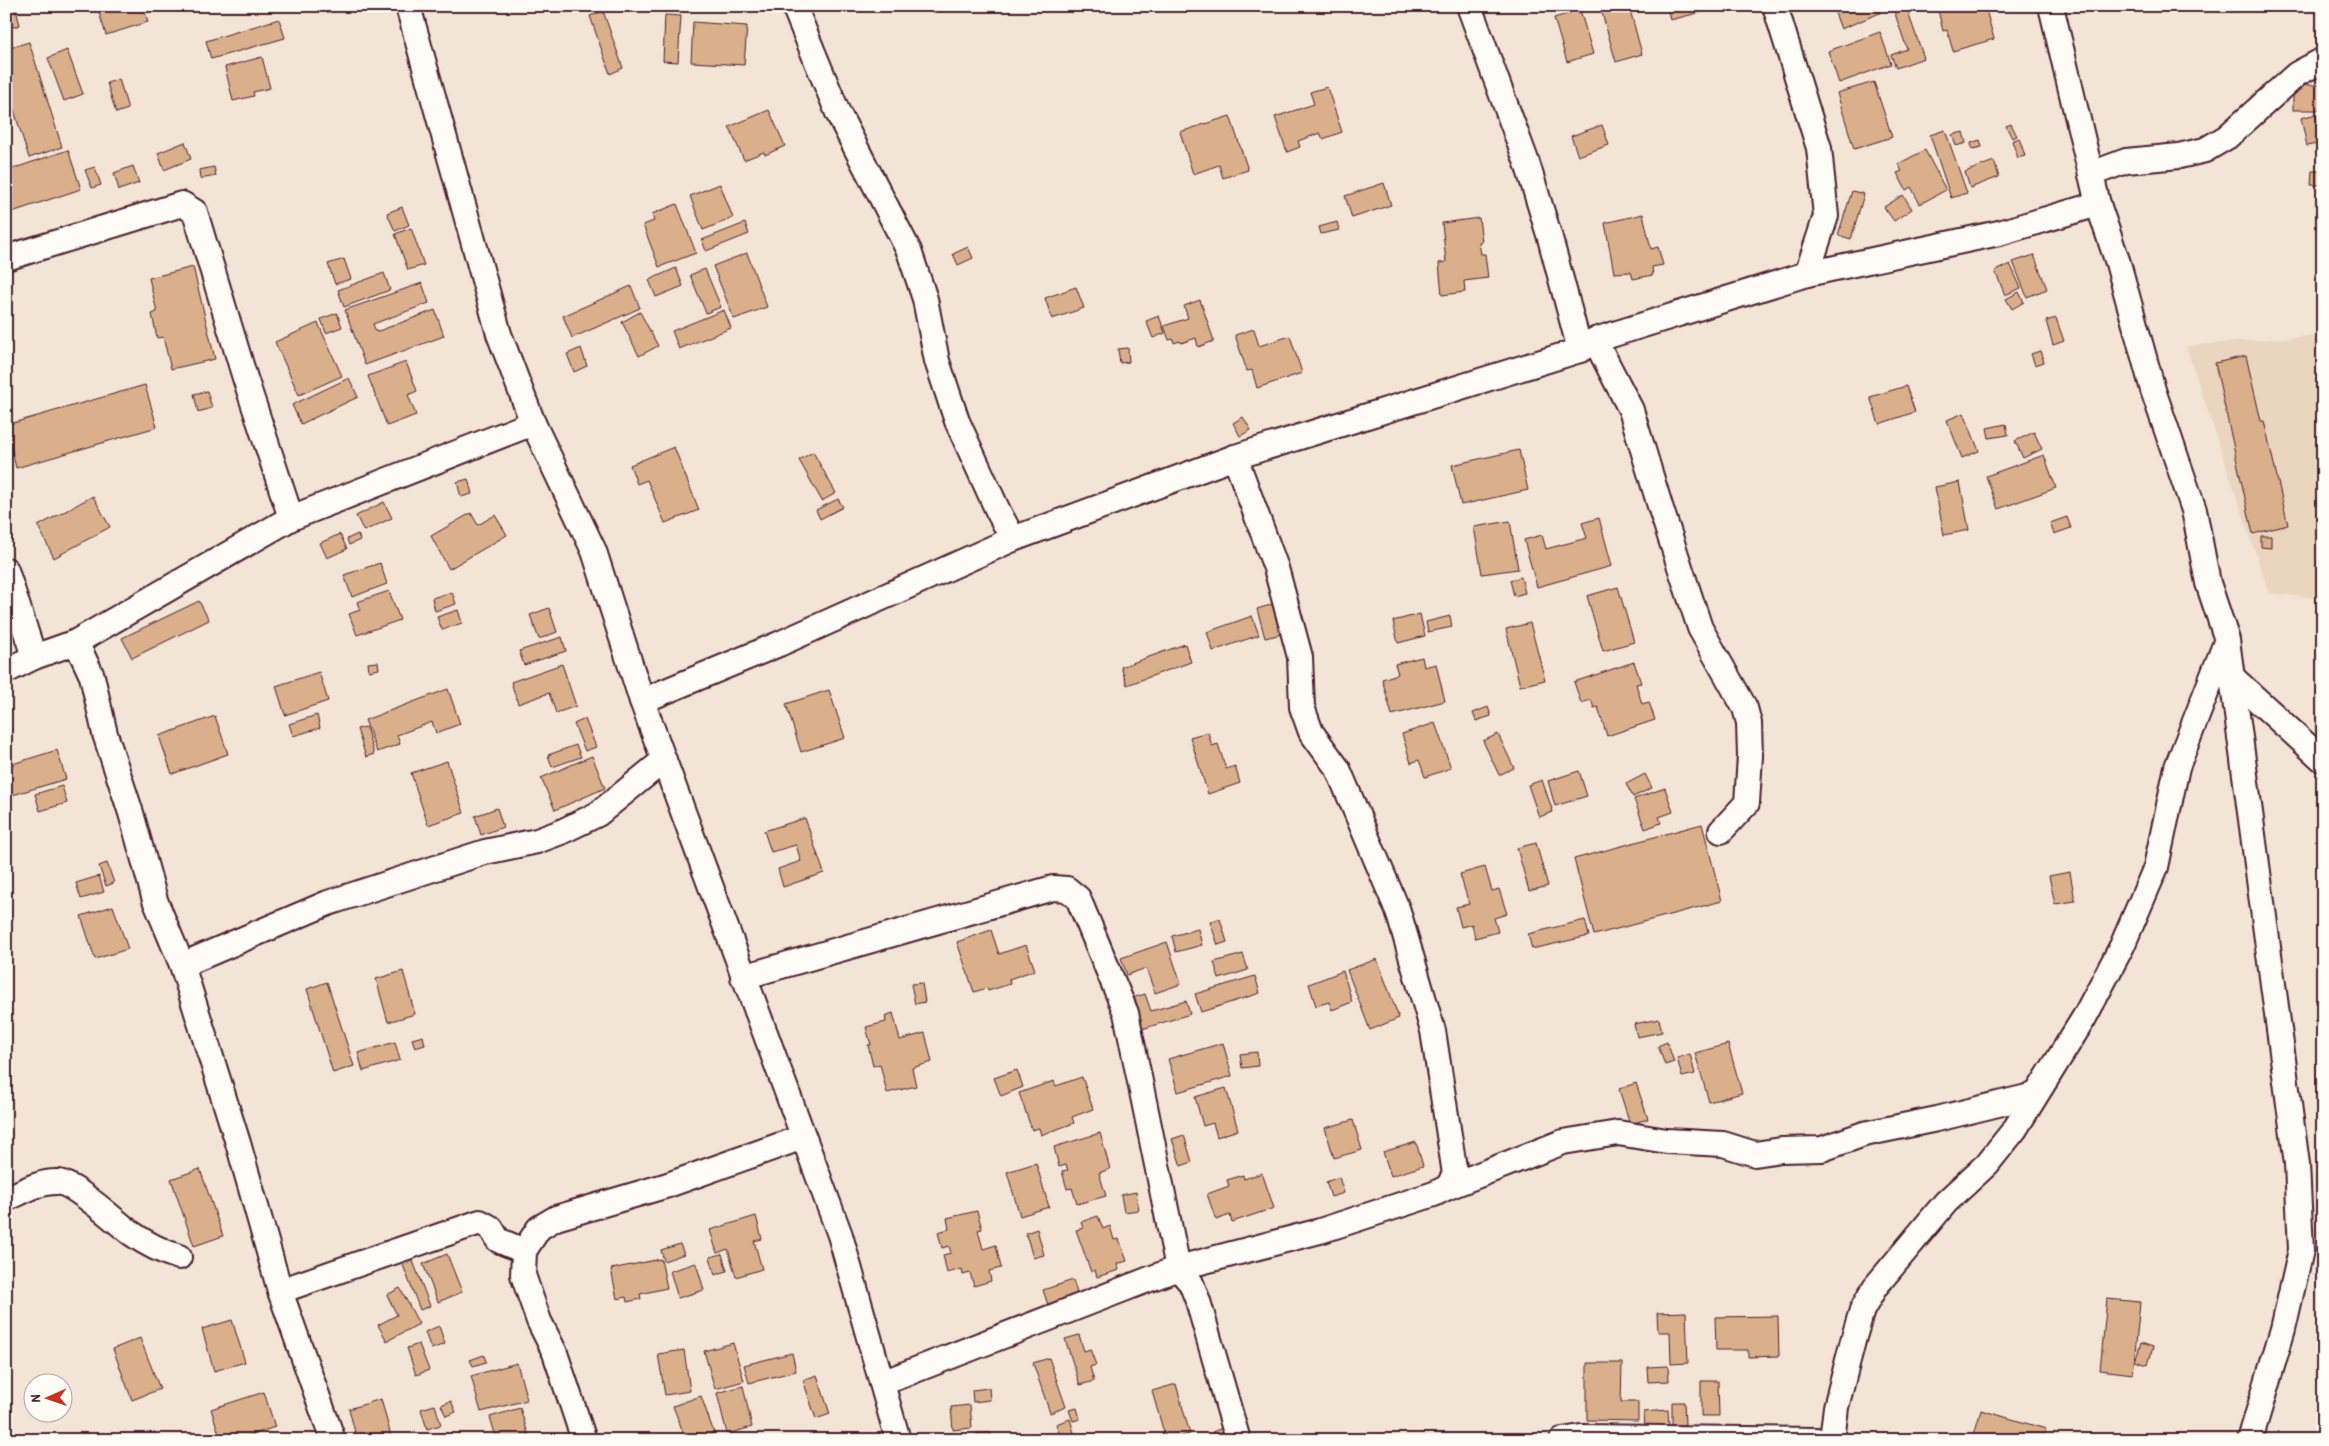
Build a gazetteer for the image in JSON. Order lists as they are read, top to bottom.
{
  "north": "left"
}
